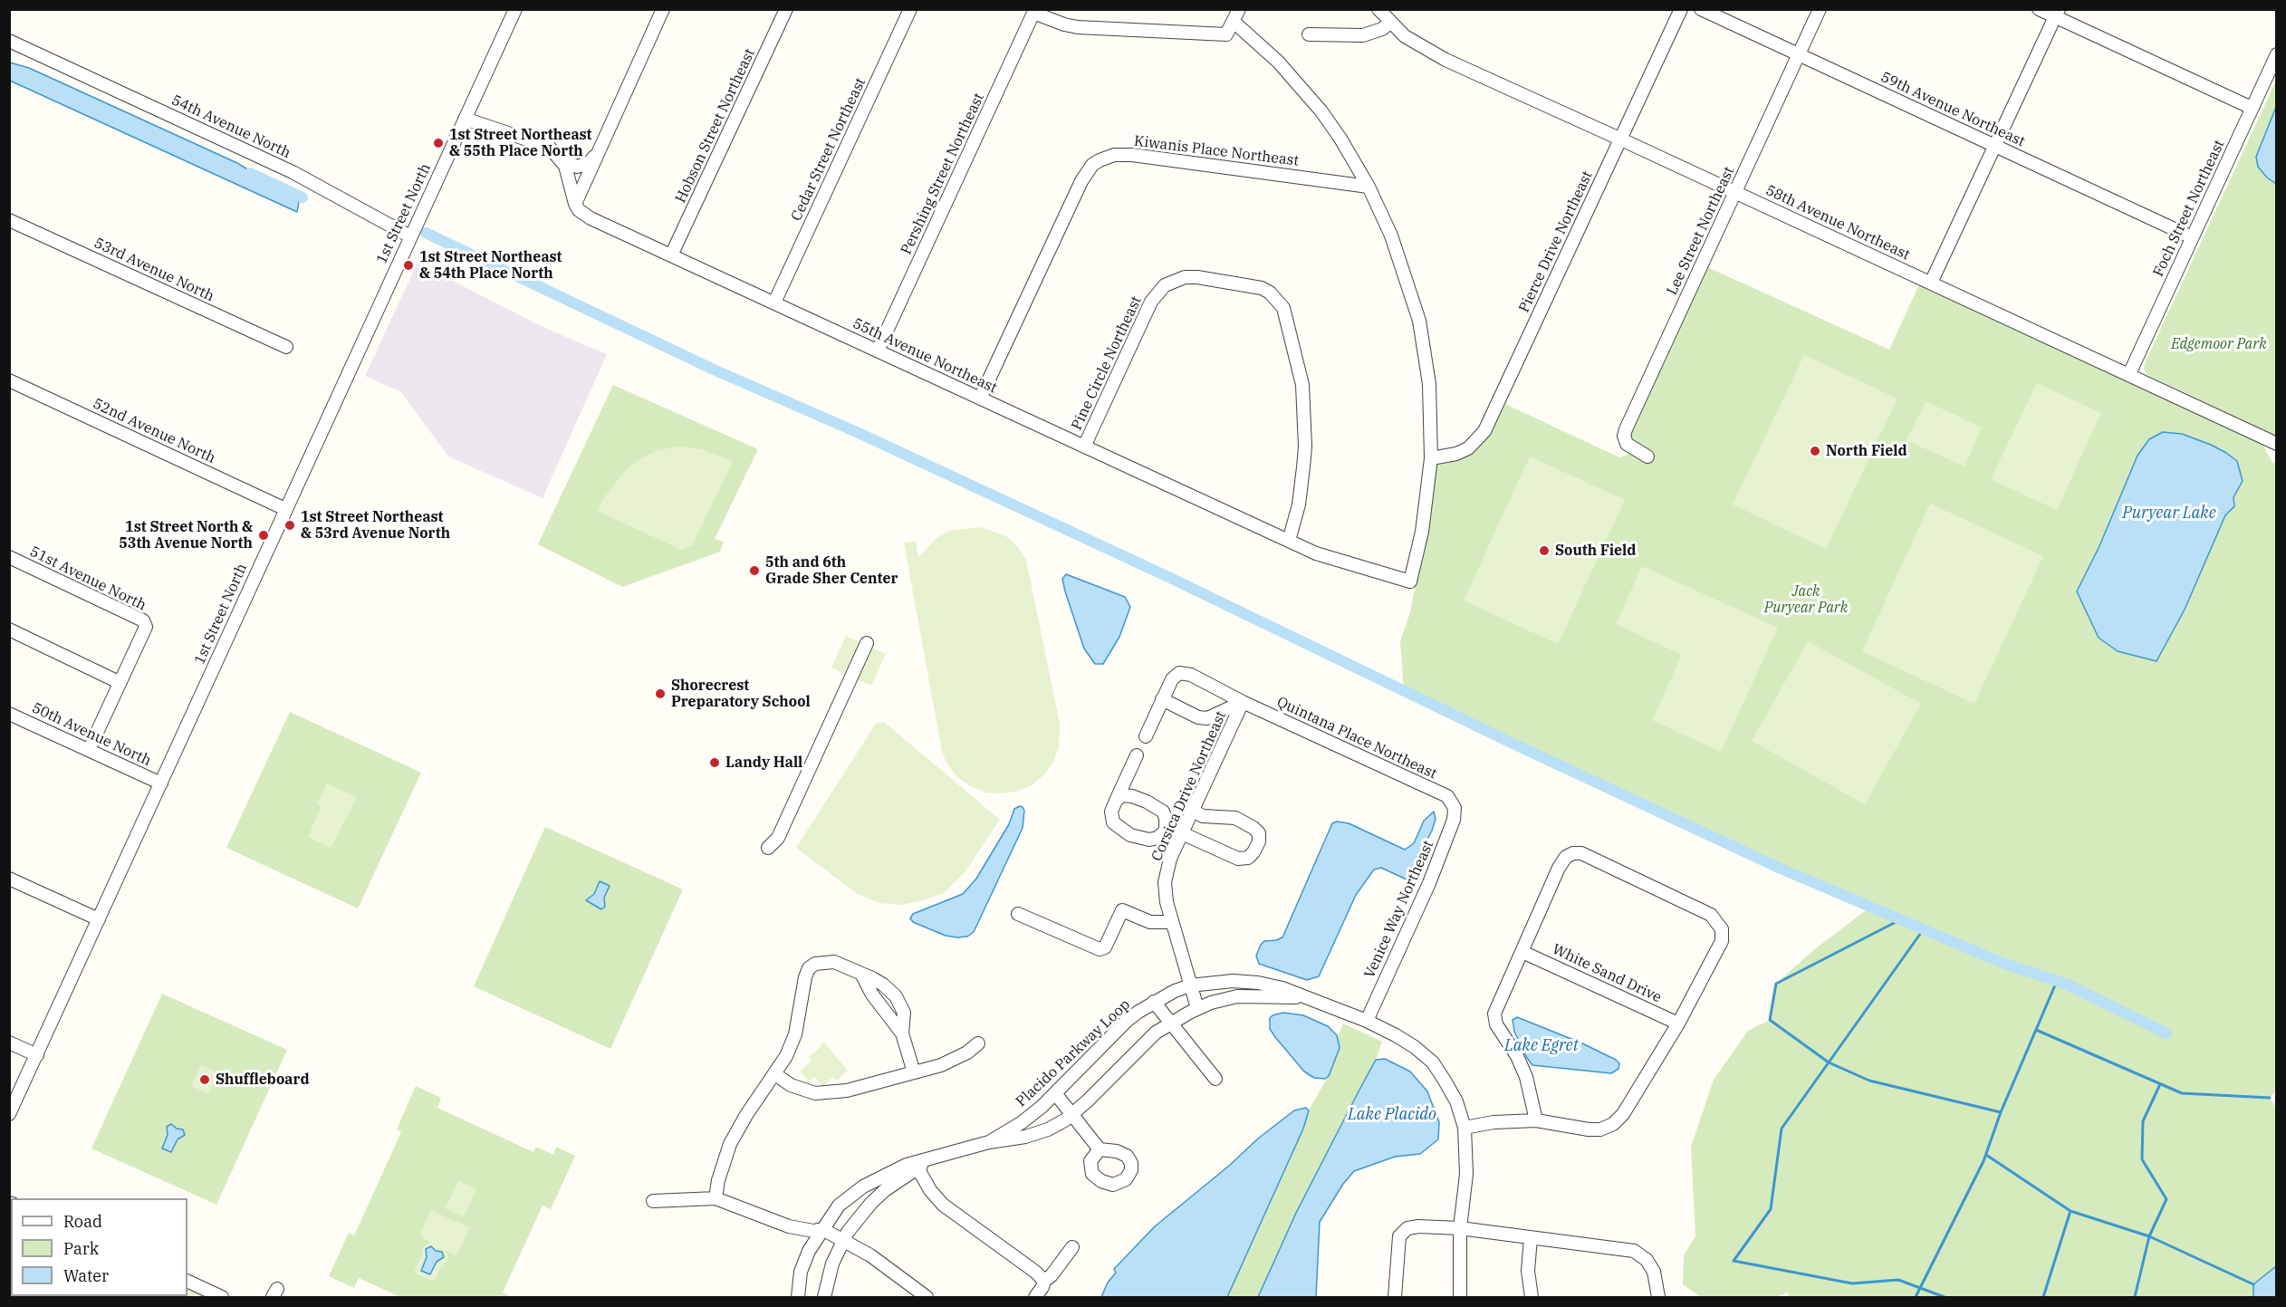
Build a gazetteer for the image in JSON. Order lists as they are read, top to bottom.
{
  "streets": {
    "street": [
      "59th Avenue Northeast",
      "Hobson Street Northeast",
      "54th Avenue North",
      "Cedar Street Northeast",
      "Kiwanis Place Northeast",
      "Pershing Street Northeast",
      "Foch Street Northeast",
      "1st Street North",
      "58th Avenue Northeast",
      "Lee Street Northeast",
      "Pierce Drive Northeast",
      "53rd Avenue North",
      "55th Avenue Northeast",
      "Pine Circle Northeast",
      "52nd Avenue North",
      "51st Avenue North",
      "50th Avenue North",
      "Quintana Place Northeast",
      "Corsica Drive Northeast",
      "Venice Way Northeast",
      "White Sand Drive",
      "Placido Parkway Loop"
    ]
  },
  "crossings": [
    ["59th Avenue Northeast", "Foch Street Northeast"],
    ["59th Avenue Northeast", "Lee Street Northeast"],
    ["Hobson Street Northeast", "55th Avenue Northeast"],
    ["54th Avenue North", "1st Street North"],
    ["Cedar Street Northeast", "55th Avenue Northeast"],
    ["Kiwanis Place Northeast", "55th Avenue Northeast"],
    ["Pershing Street Northeast", "55th Avenue Northeast"],
    ["Foch Street Northeast", "58th Avenue Northeast"],
    ["1st Street North", "52nd Avenue North"],
    ["1st Street North", "50th Avenue North"],
    ["58th Avenue Northeast", "Lee Street Northeast"],
    ["58th Avenue Northeast", "Pierce Drive Northeast"],
    ["Pierce Drive Northeast", "55th Avenue Northeast"],
    ["55th Avenue Northeast", "Pine Circle Northeast"],
    ["51st Avenue North", "50th Avenue North"],
    ["Quintana Place Northeast", "Corsica Drive Northeast"],
    ["Quintana Place Northeast", "Venice Way Northeast"],
    ["Corsica Drive Northeast", "Placido Parkway Loop"],
    ["Venice Way Northeast", "Placido Parkway Loop"]
  ],
  "water": ["Puryear Lake", "Lake Egret", "Lake Placido"],
  "parks": ["Edgemoor Park", "Jack Puryear Park"],
  "places": [
    "1st Street Northeast & 55th Place North",
    "1st Street Northeast & 54th Place North",
    "North Field",
    "1st Street Northeast & 53rd Avenue North",
    "1st Street North & 53th Avenue North",
    "South Field",
    "5th and 6th Grade Sher Center",
    "Shorecrest Preparatory School",
    "Landy Hall",
    "Shuffleboard"
  ],
  "legend": ["Road", "Park", "Water"]
}
